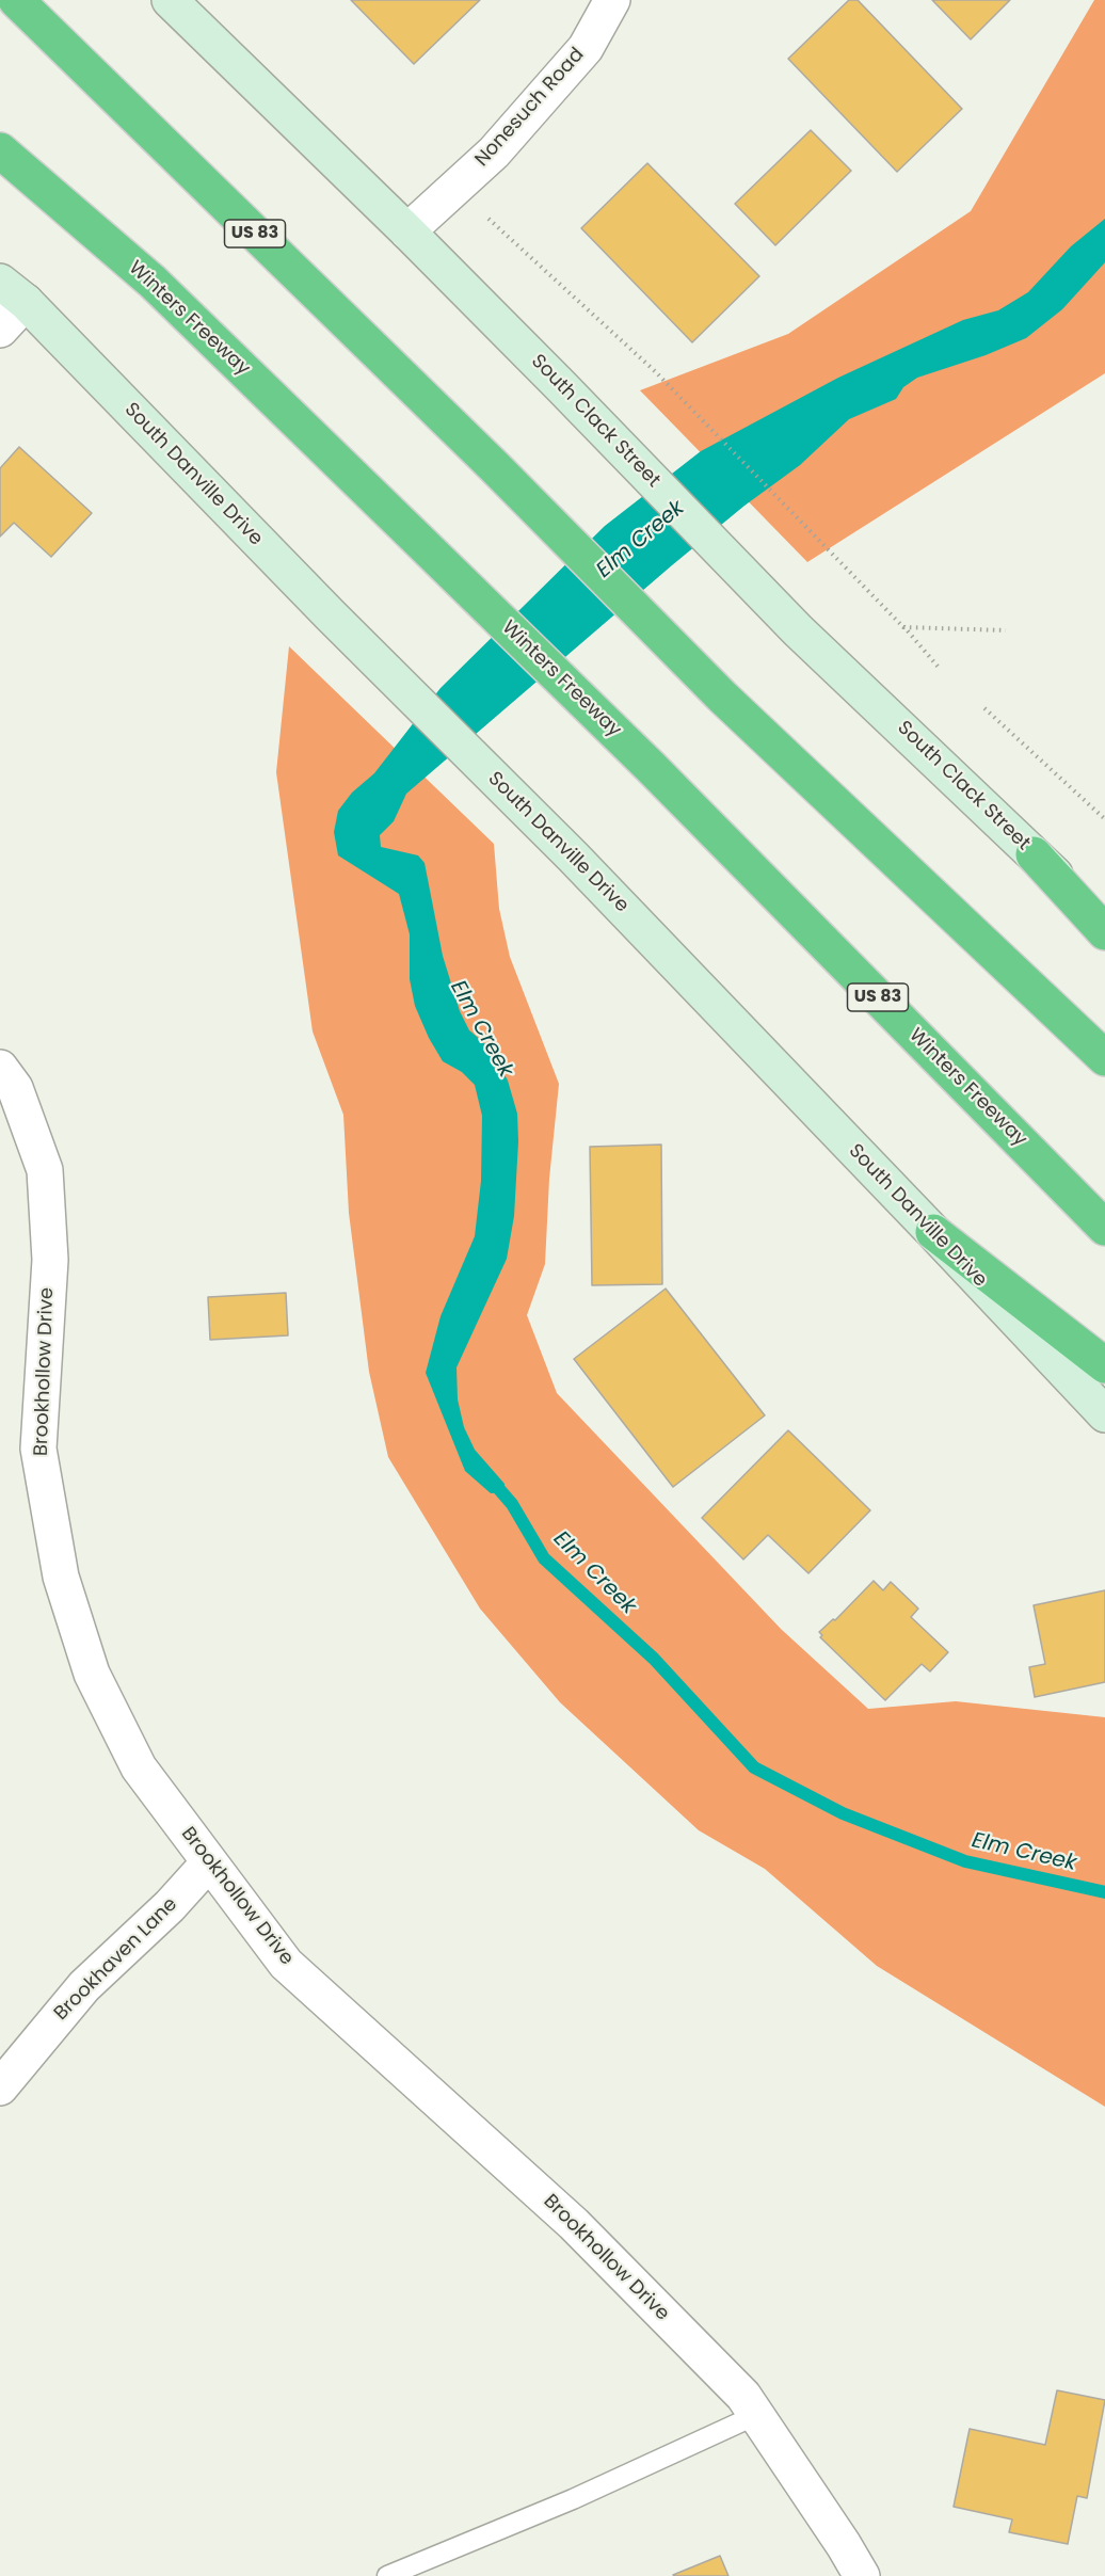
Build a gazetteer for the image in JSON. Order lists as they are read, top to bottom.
{
  "streets": {
    "highway": ["US 83", "Winters Freeway"],
    "main road": ["South Clack Street", "South Danville Drive"],
    "street": ["Nonesuch Road", "Brookhollow Drive", "Brookhaven Lane"]
  },
  "crossings": [
    ["Nonesuch Road", "South Clack Street"],
    ["Brookhollow Drive", "Brookhaven Lane"]
  ],
  "water": ["Elm Creek"]
}
